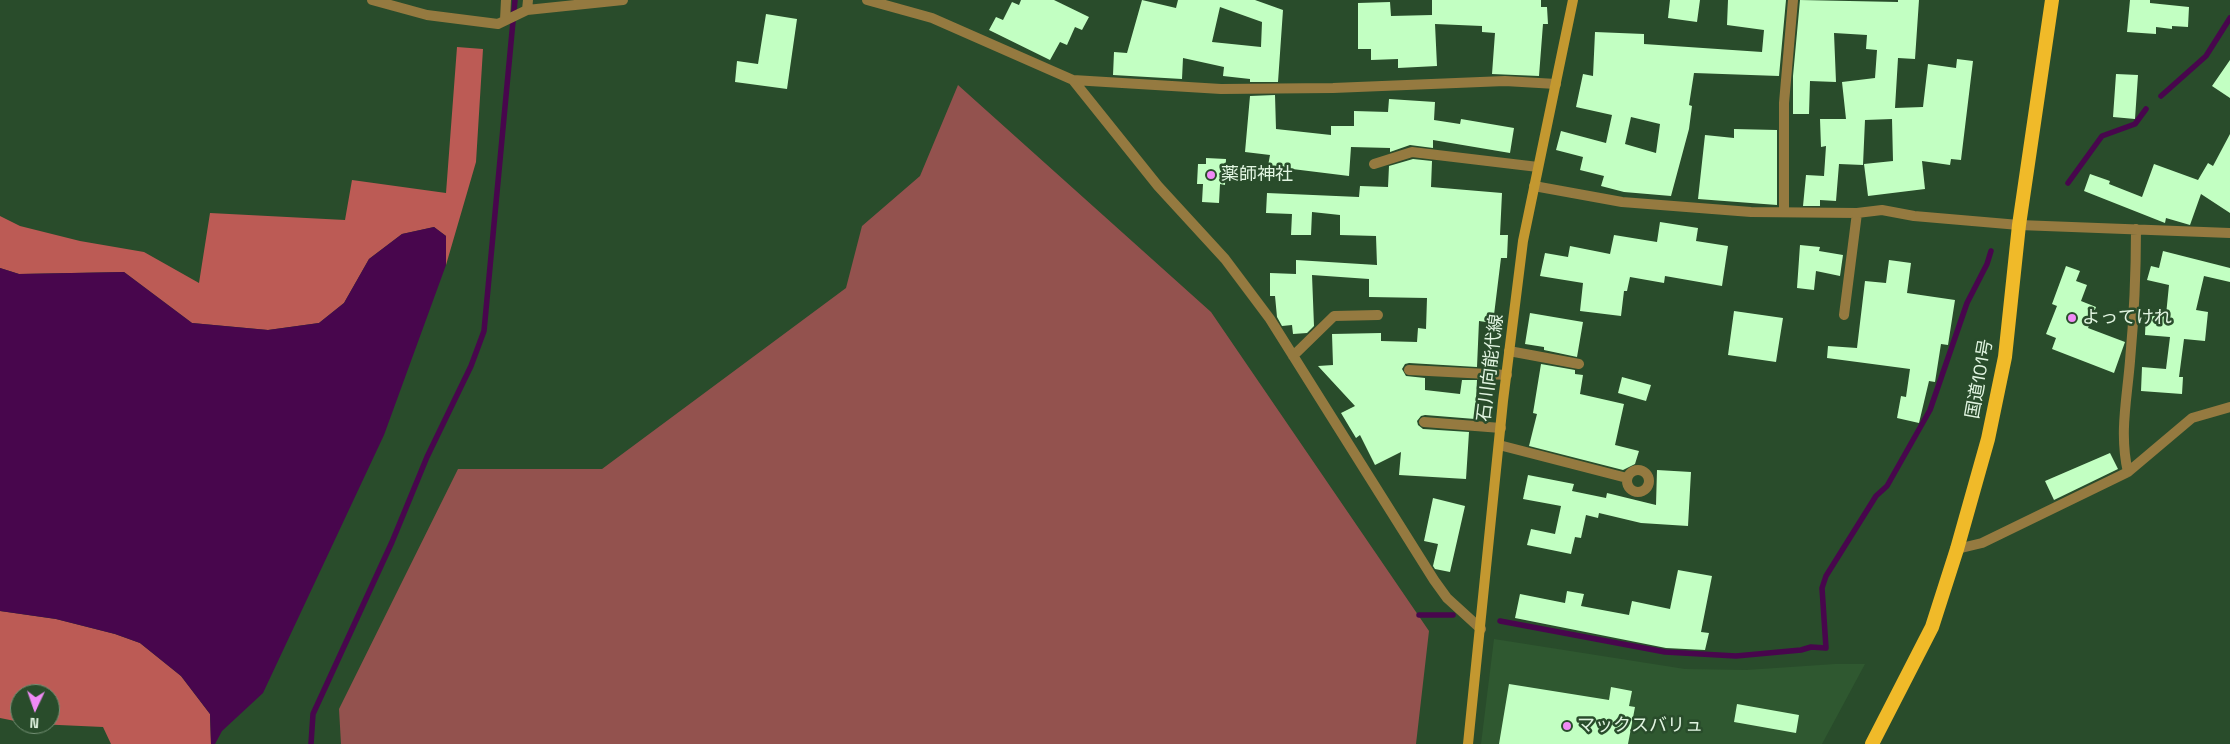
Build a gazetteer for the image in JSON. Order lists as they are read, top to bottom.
{
  "streets": {
    "highway": ["国道101号"],
    "main road": ["石川向能代線"]
  },
  "places": ["薬師神社", "よってけれ", "マックスバリュ"],
  "north": "bottom"
}
